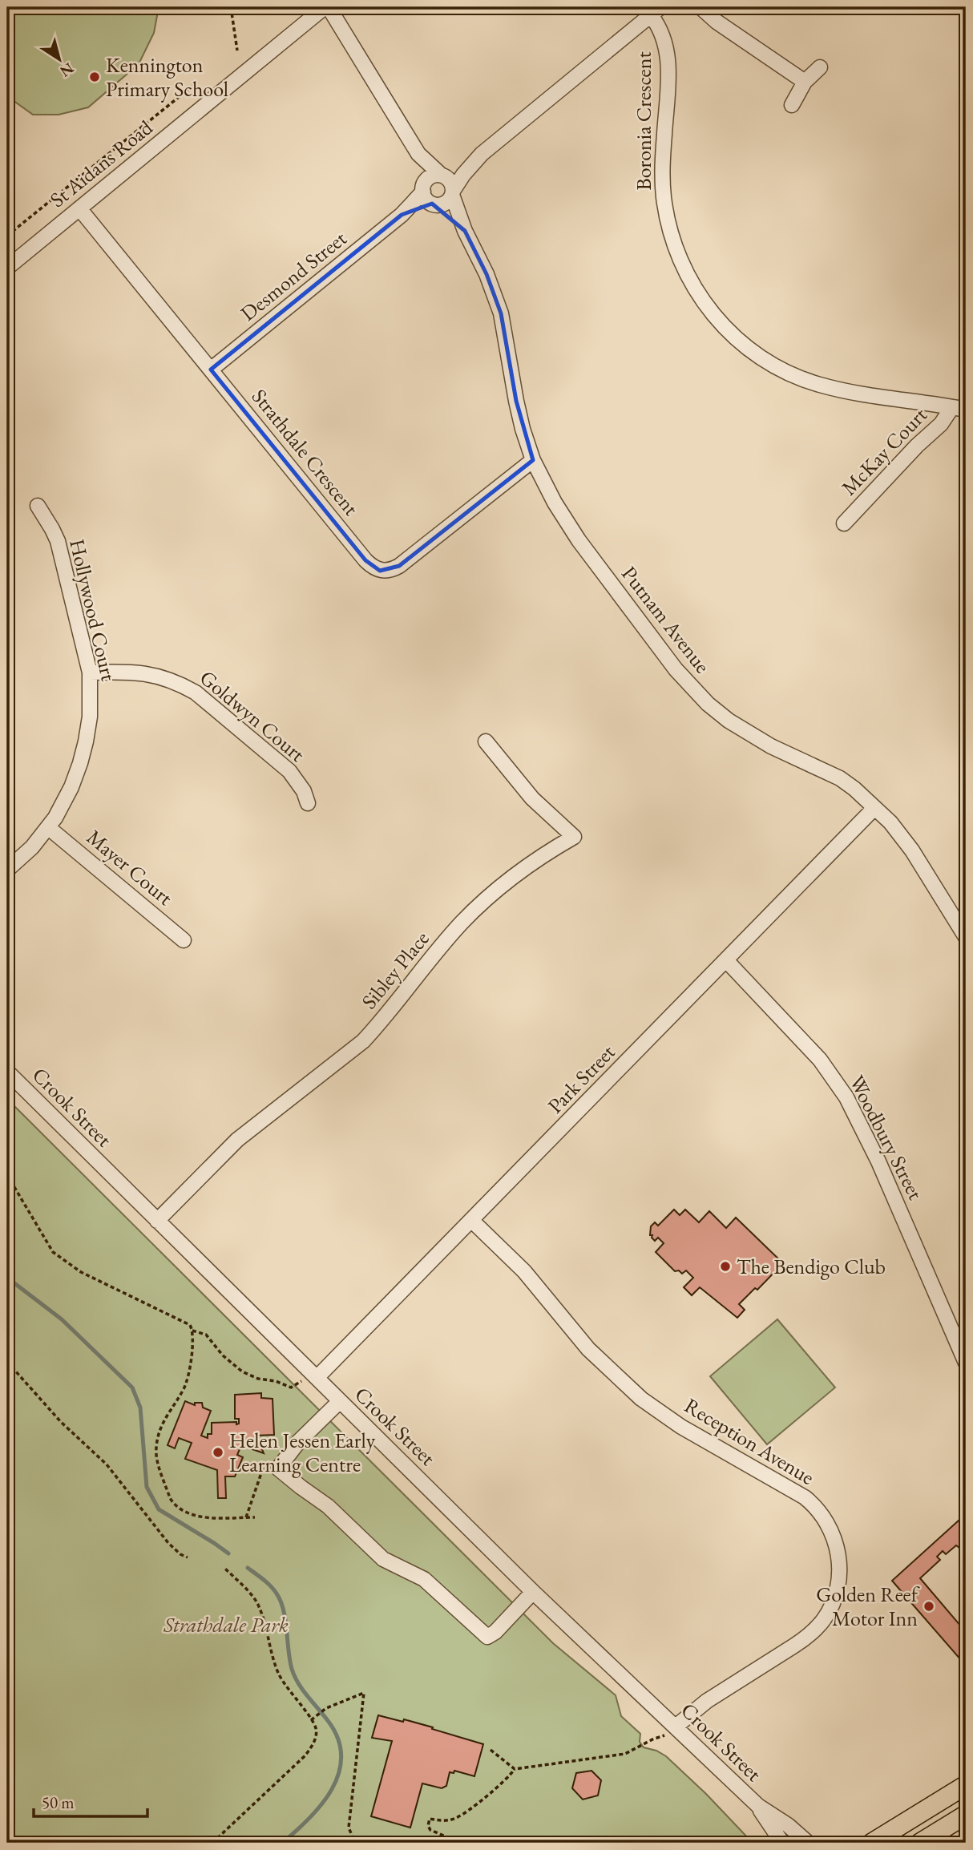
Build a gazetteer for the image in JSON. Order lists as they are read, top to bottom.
{
  "streets": {
    "street": [
      "Boronia Crescent",
      "St Aidans Road",
      "Desmond Street",
      "McKay Court",
      "Strathdale Crescent",
      "Hollywood Court",
      "Putnam Avenue",
      "Goldwyn Court",
      "Mayer Court",
      "Sibley Place",
      "Park Street",
      "Crook Street",
      "Woodbury Street",
      "Reception Avenue"
    ]
  },
  "crossings": [
    ["Boronia Crescent", "McKay Court"],
    ["St Aidans Road", "Strathdale Crescent"],
    ["Desmond Street", "Strathdale Crescent"],
    ["Desmond Street", "Putnam Avenue"],
    ["Strathdale Crescent", "Putnam Avenue"],
    ["Hollywood Court", "Goldwyn Court"],
    ["Hollywood Court", "Mayer Court"],
    ["Putnam Avenue", "Park Street"],
    ["Sibley Place", "Crook Street"],
    ["Park Street", "Crook Street"],
    ["Park Street", "Woodbury Street"],
    ["Park Street", "Reception Avenue"],
    ["Crook Street", "Reception Avenue"]
  ],
  "parks": ["Strathdale Park"],
  "places": [
    "Kennington Primary School",
    "The Bendigo Club",
    "Helen Jessen Early Learning Centre",
    "Golden Reef Motor Inn"
  ],
  "scale_bar": "50 m",
  "north": "bottom right"
}
